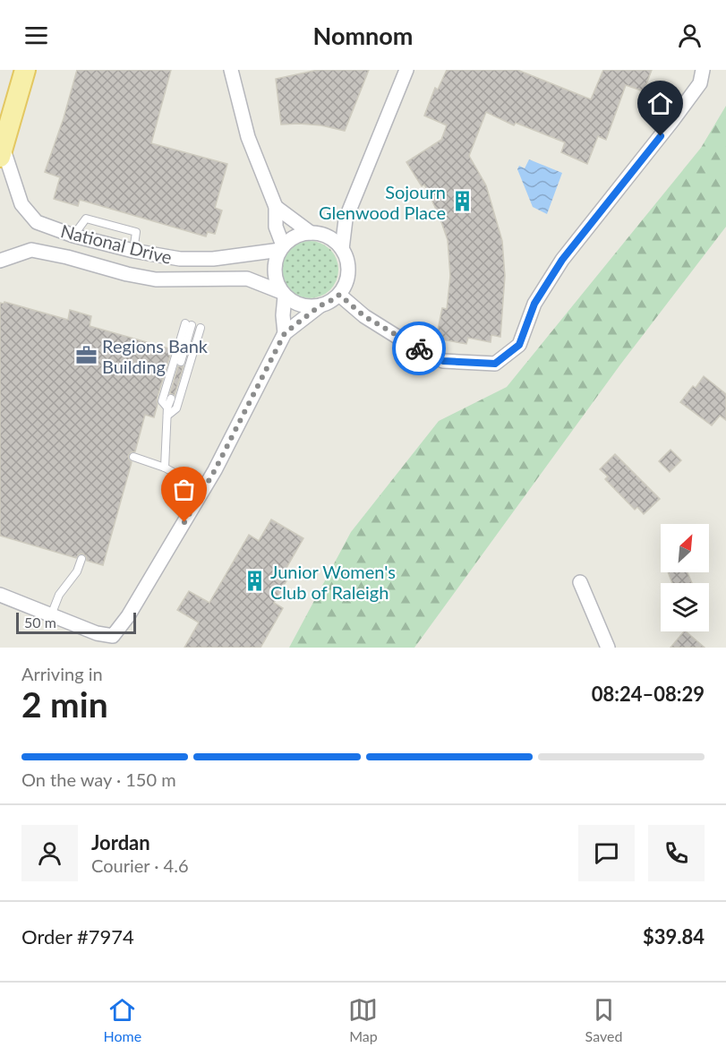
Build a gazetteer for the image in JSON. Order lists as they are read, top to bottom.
{
  "streets": {
    "street": ["National Drive"]
  },
  "places": {
    "building": ["Sojourn Glenwood Place", "Junior Women's Club of Raleigh"],
    "office": ["Regions Bank Building"]
  },
  "scale_bar": "50 m",
  "north": "top right",
  "page": {
    "header": "Nomnom",
    "scale": "50 m",
    "heading": ["2 min", "Arriving in", "08:24–08:29"],
    "panel": [
      "Jordan",
      "Courier · 4.6",
      "Order #7974",
      "$39.84"
    ],
    "bar": "On the way · 150 m",
    "tabs": ["Home", "Map", "Saved"]
  }
}
